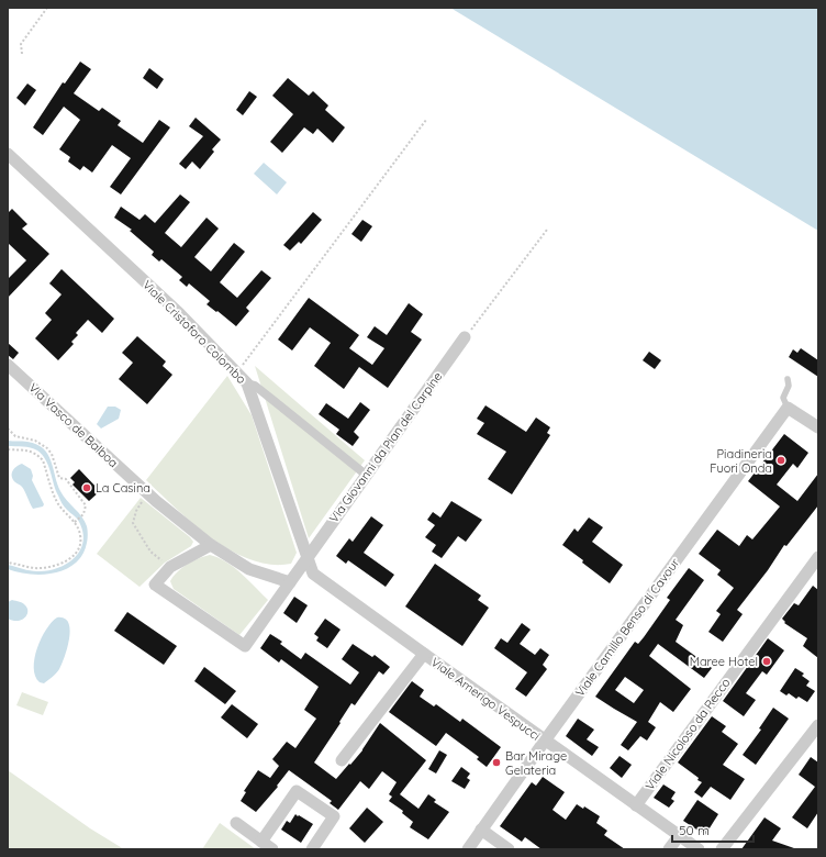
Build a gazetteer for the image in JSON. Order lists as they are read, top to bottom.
{
  "streets": {
    "street": [
      "Viale Cristoforo Colombo",
      "Via Vasco de Balboa",
      "Via Giovanni da Pian del Carpine",
      "Viale Camillo Benso di Cavour",
      "Viale Amerigo Vespucci",
      "Viale Nicoloso da Recco"
    ]
  },
  "crossings": [
    ["Viale Cristoforo Colombo", "Via Giovanni da Pian del Carpine"],
    ["Viale Cristoforo Colombo", "Viale Amerigo Vespucci"],
    ["Via Giovanni da Pian del Carpine", "Viale Amerigo Vespucci"],
    ["Viale Camillo Benso di Cavour", "Viale Amerigo Vespucci"],
    ["Viale Amerigo Vespucci", "Viale Nicoloso da Recco"]
  ],
  "places": [
    "Piadineria Fuori Onda",
    "La Casina",
    "Maree Hotel",
    "Bar Mirage Gelateria"
  ],
  "scale_bar": "50 m"
}
